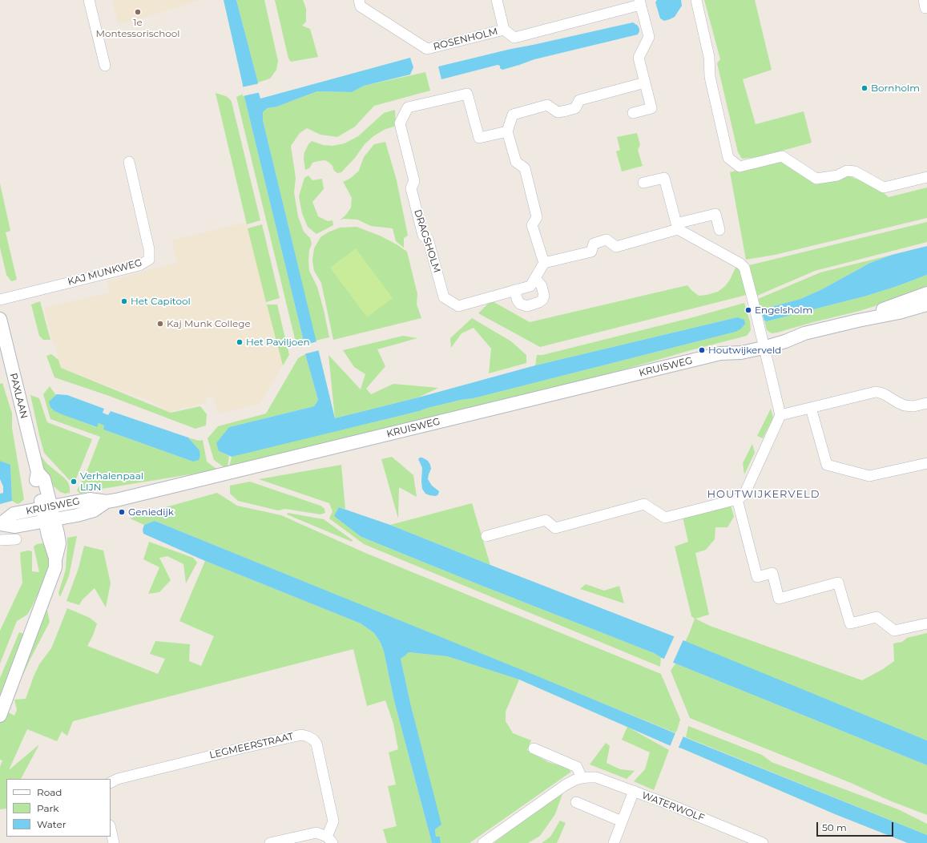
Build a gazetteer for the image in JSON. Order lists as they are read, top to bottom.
{
  "streets": {
    "street": [
      "ROSENHOLM",
      "DRAGSHOLM",
      "KAJ MUNKWEG",
      "KRUISWEG",
      "PAXLAAN",
      "LEGMEERSTRAAT",
      "WATERWOLF"
    ]
  },
  "crossings": [
    ["KRUISWEG", "PAXLAAN"]
  ],
  "districts": ["HOUTWIJKERVELD"],
  "places": [
    "1e Montessorischool",
    "Bornholm",
    "Het Capitool",
    "Engelsholm",
    "Kaj Munk College",
    "Het Paviljoen",
    "Houtwijkerveld",
    "Verhalenpaal LIJN",
    "Geniedijk"
  ],
  "legend": ["Road", "Park", "Water"],
  "scale_bar": "50 m"
}
